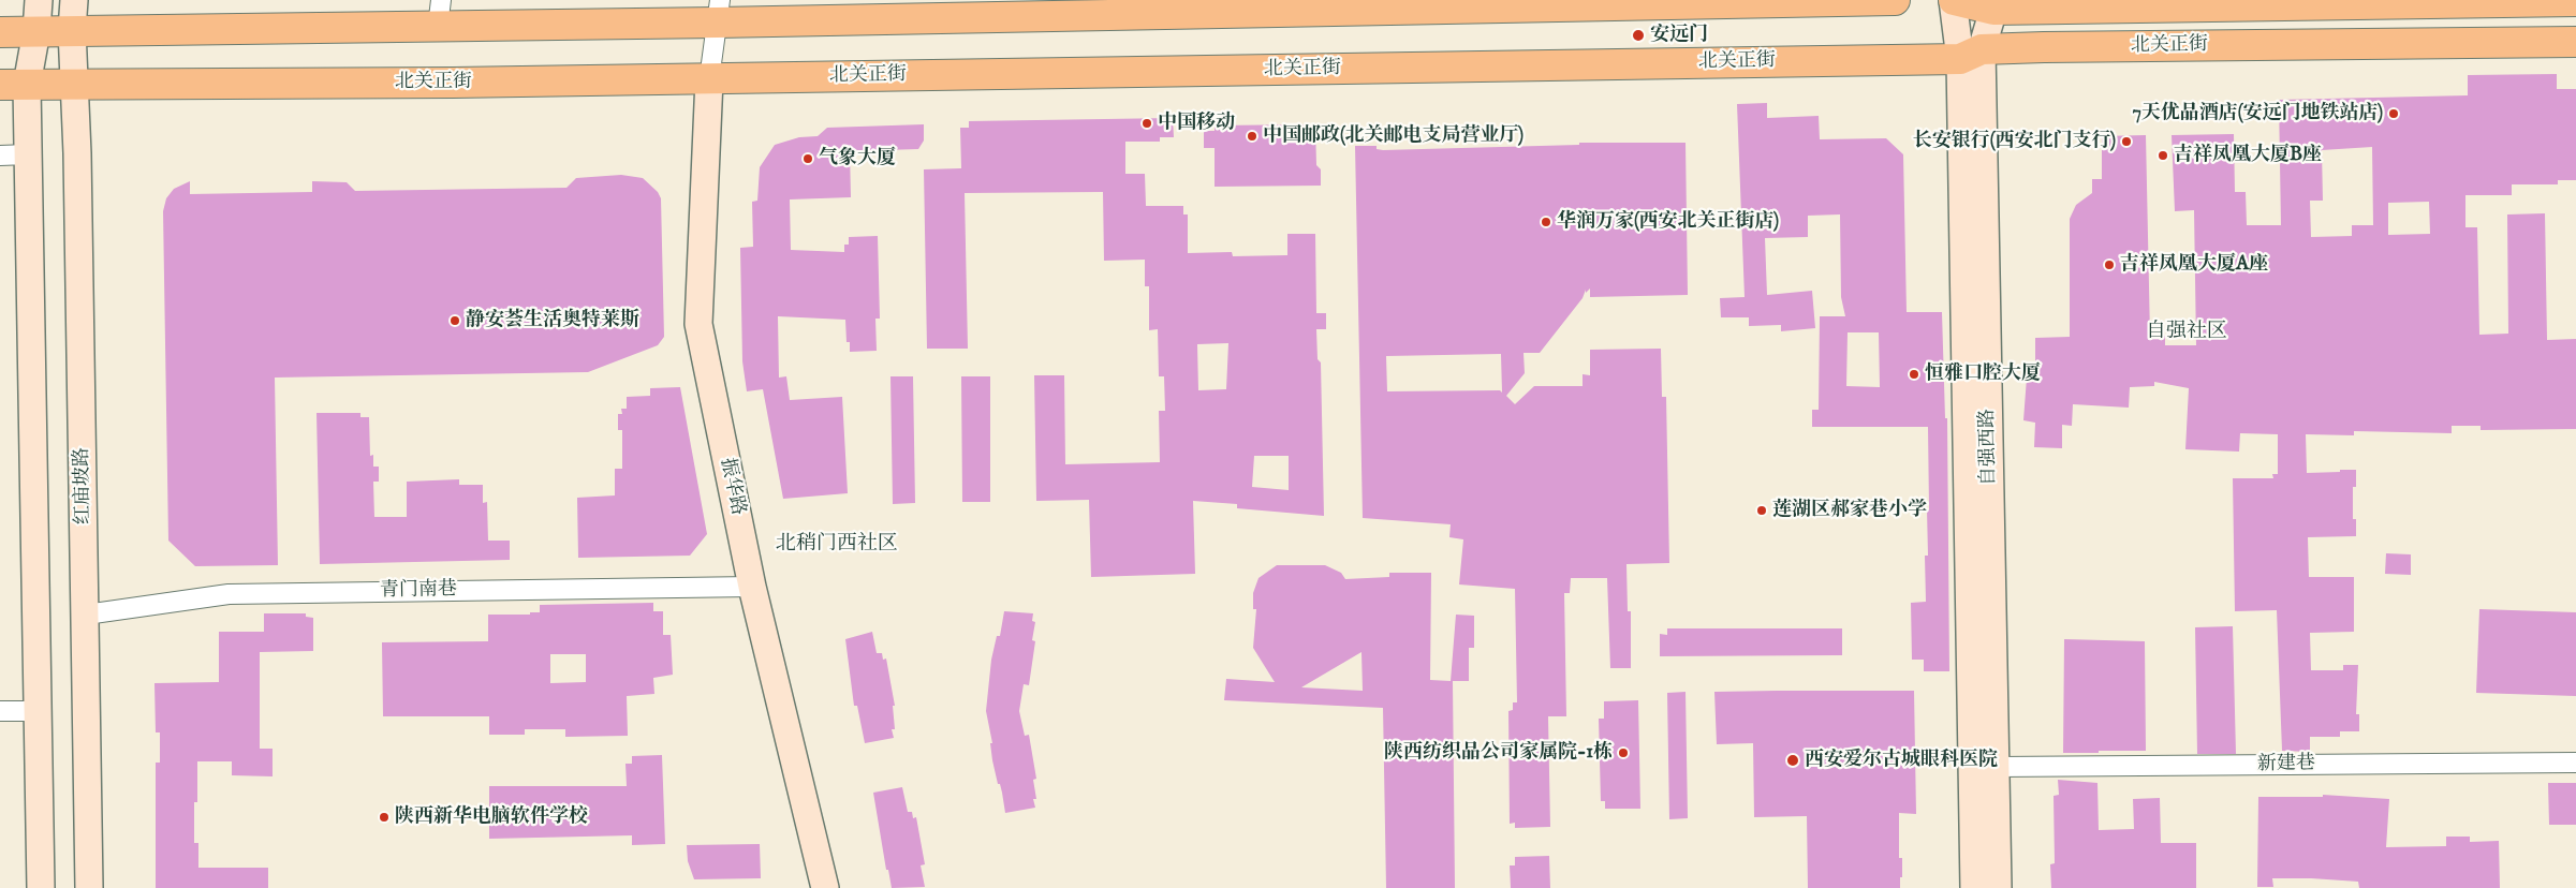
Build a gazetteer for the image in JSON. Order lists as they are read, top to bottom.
{
  "streets": {
    "main road": [
      "北关正街",
      "自强西路",
      "红庙坡路",
      "振华路"
    ],
    "street": ["青门南巷", "新建巷"]
  },
  "crossings": [
    ["北关正街", "自强西路"],
    ["北关正街", "红庙坡路"],
    ["北关正街", "振华路"],
    ["自强西路", "新建巷"],
    ["红庙坡路", "青门南巷"],
    ["振华路", "青门南巷"]
  ],
  "districts": ["自强社区", "北稍门西社区"],
  "places": [
    "安远门",
    "7天优品酒店(安远门地铁站店)",
    "中国移动",
    "中国邮政(北关邮电支局营业厅)",
    "长安银行(西安北门支行)",
    "吉祥凤凰大厦B座",
    "气象大厦",
    "华润万家(西安北关正街店)",
    "吉祥凤凰大厦A座",
    "静安荟生活奥特莱斯",
    "恒雅口腔大厦",
    "莲湖区郝家巷小学",
    "陕西纺织品公司家属院-1栋",
    "西安爱尔古城眼科医院",
    "陕西新华电脑软件学校"
  ]
}
